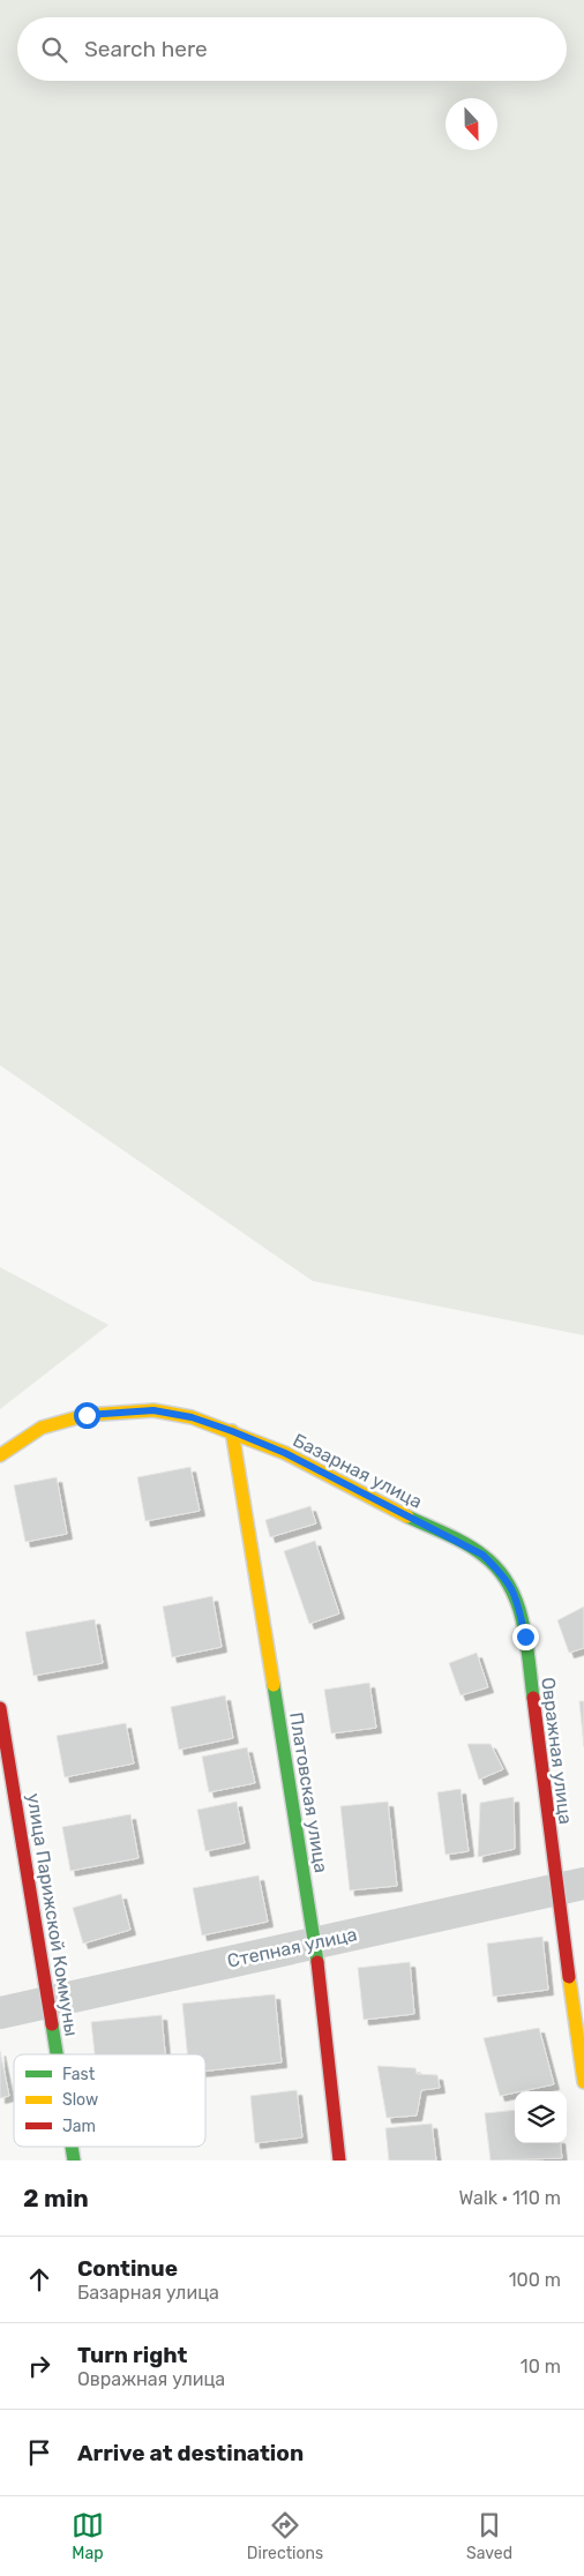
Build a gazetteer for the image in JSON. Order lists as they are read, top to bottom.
{
  "streets": {
    "street": [
      "Базарная улица",
      "Овражная улица",
      "Платовская улица",
      "улица Парижской Коммуны",
      "Степная улица"
    ]
  },
  "crossings": [
    ["Базарная улица", "Овражная улица"],
    ["Базарная улица", "Платовская улица"],
    ["Овражная улица", "Степная улица"],
    ["Платовская улица", "Степная улица"],
    ["улица Парижской Коммуны", "Степная улица"]
  ],
  "legend": ["Fast", "Slow", "Jam"],
  "north": "bottom",
  "page": {
    "search": "Search here",
    "heading": ["2 min", "Walk · 110 m"],
    "list": [
      ["Continue", "Базарная улица", "100 m"],
      ["Turn right", "Овражная улица", "10 m"],
      "Arrive at destination"
    ],
    "nav": ["Map", "Directions", "Saved"]
  }
}
